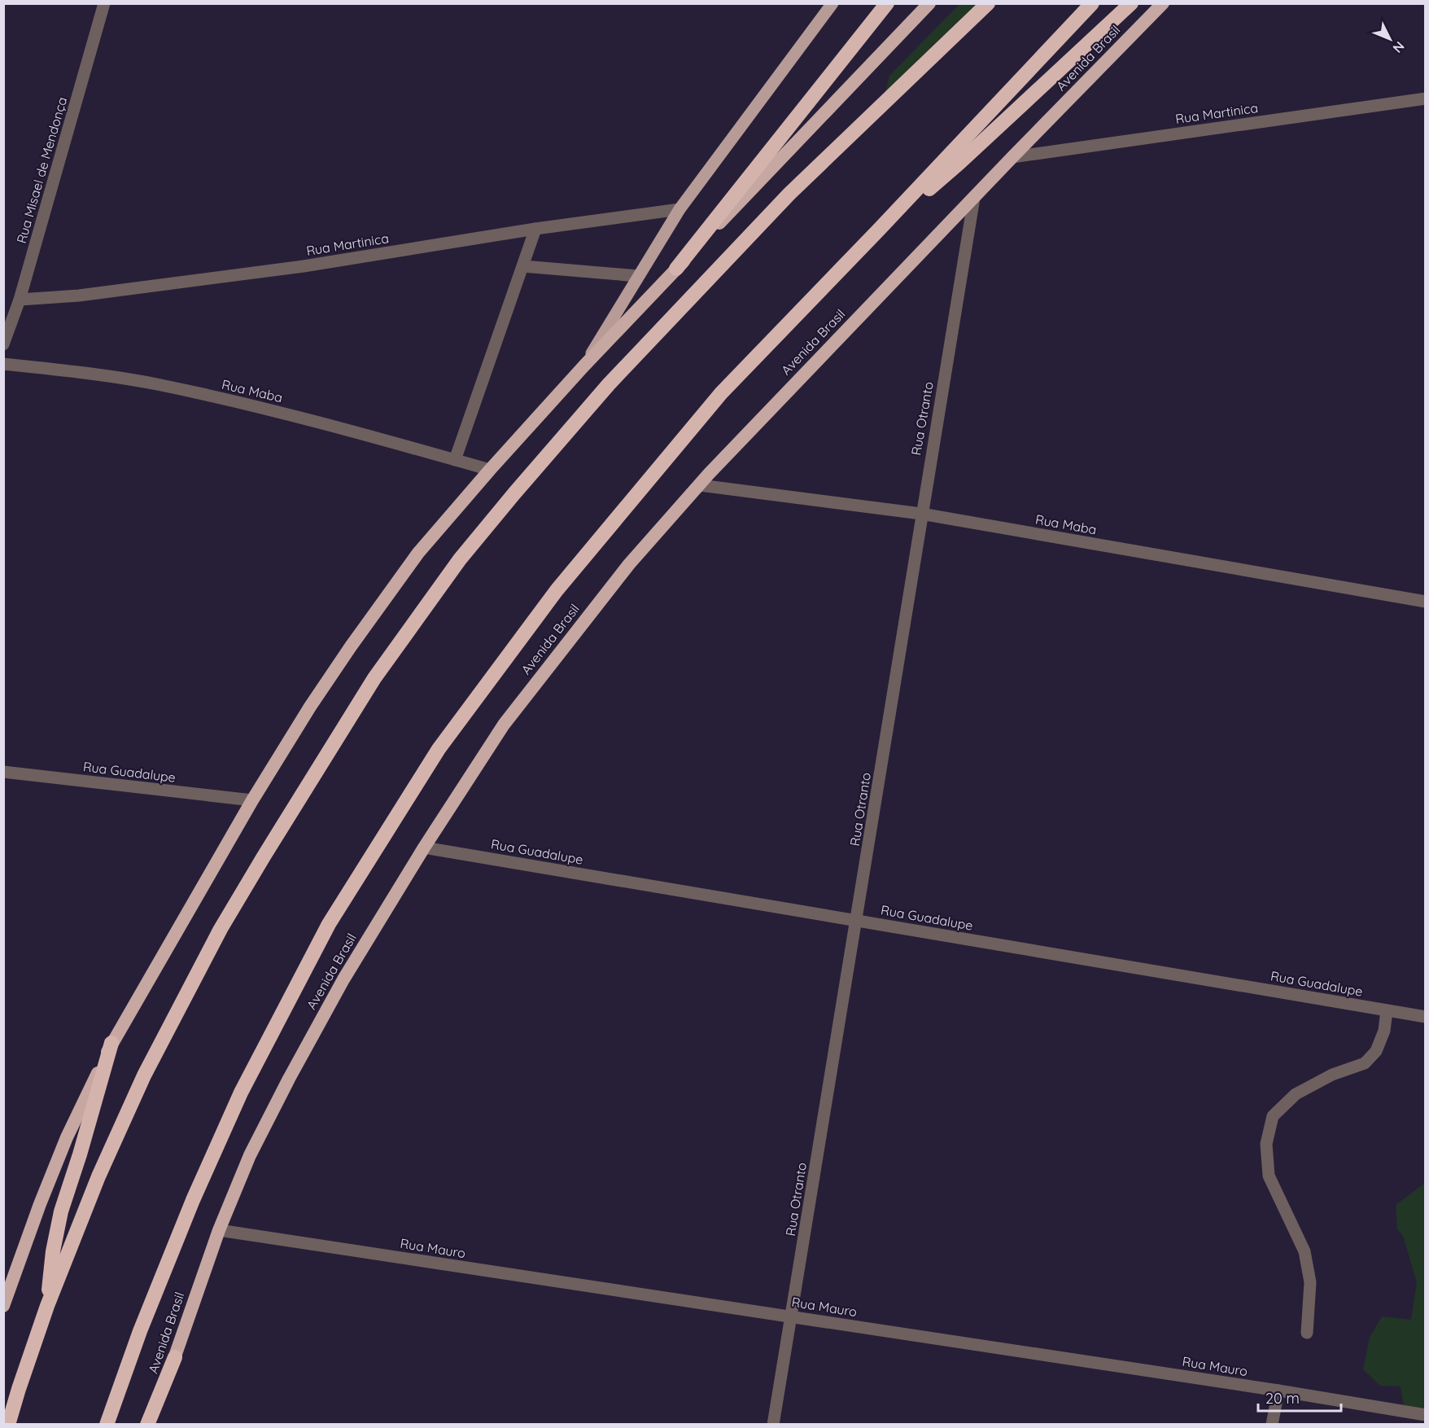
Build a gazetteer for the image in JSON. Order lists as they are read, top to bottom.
{
  "streets": {
    "highway": ["Avenida Brasil"],
    "street": [
      "Rua Martinica",
      "Rua Misael de Mendonça",
      "Rua Maba",
      "Rua Otranto",
      "Rua Guadalupe",
      "Rua Mauro"
    ]
  },
  "crossings": [
    ["Avenida Brasil", "Rua Martinica"],
    ["Avenida Brasil", "Rua Maba"],
    ["Avenida Brasil", "Rua Otranto"],
    ["Avenida Brasil", "Rua Guadalupe"],
    ["Avenida Brasil", "Rua Mauro"],
    ["Rua Martinica", "Rua Misael de Mendonça"],
    ["Rua Maba", "Rua Otranto"],
    ["Rua Otranto", "Rua Guadalupe"],
    ["Rua Otranto", "Rua Mauro"]
  ],
  "scale_bar": "20 m",
  "north": "bottom right"
}
